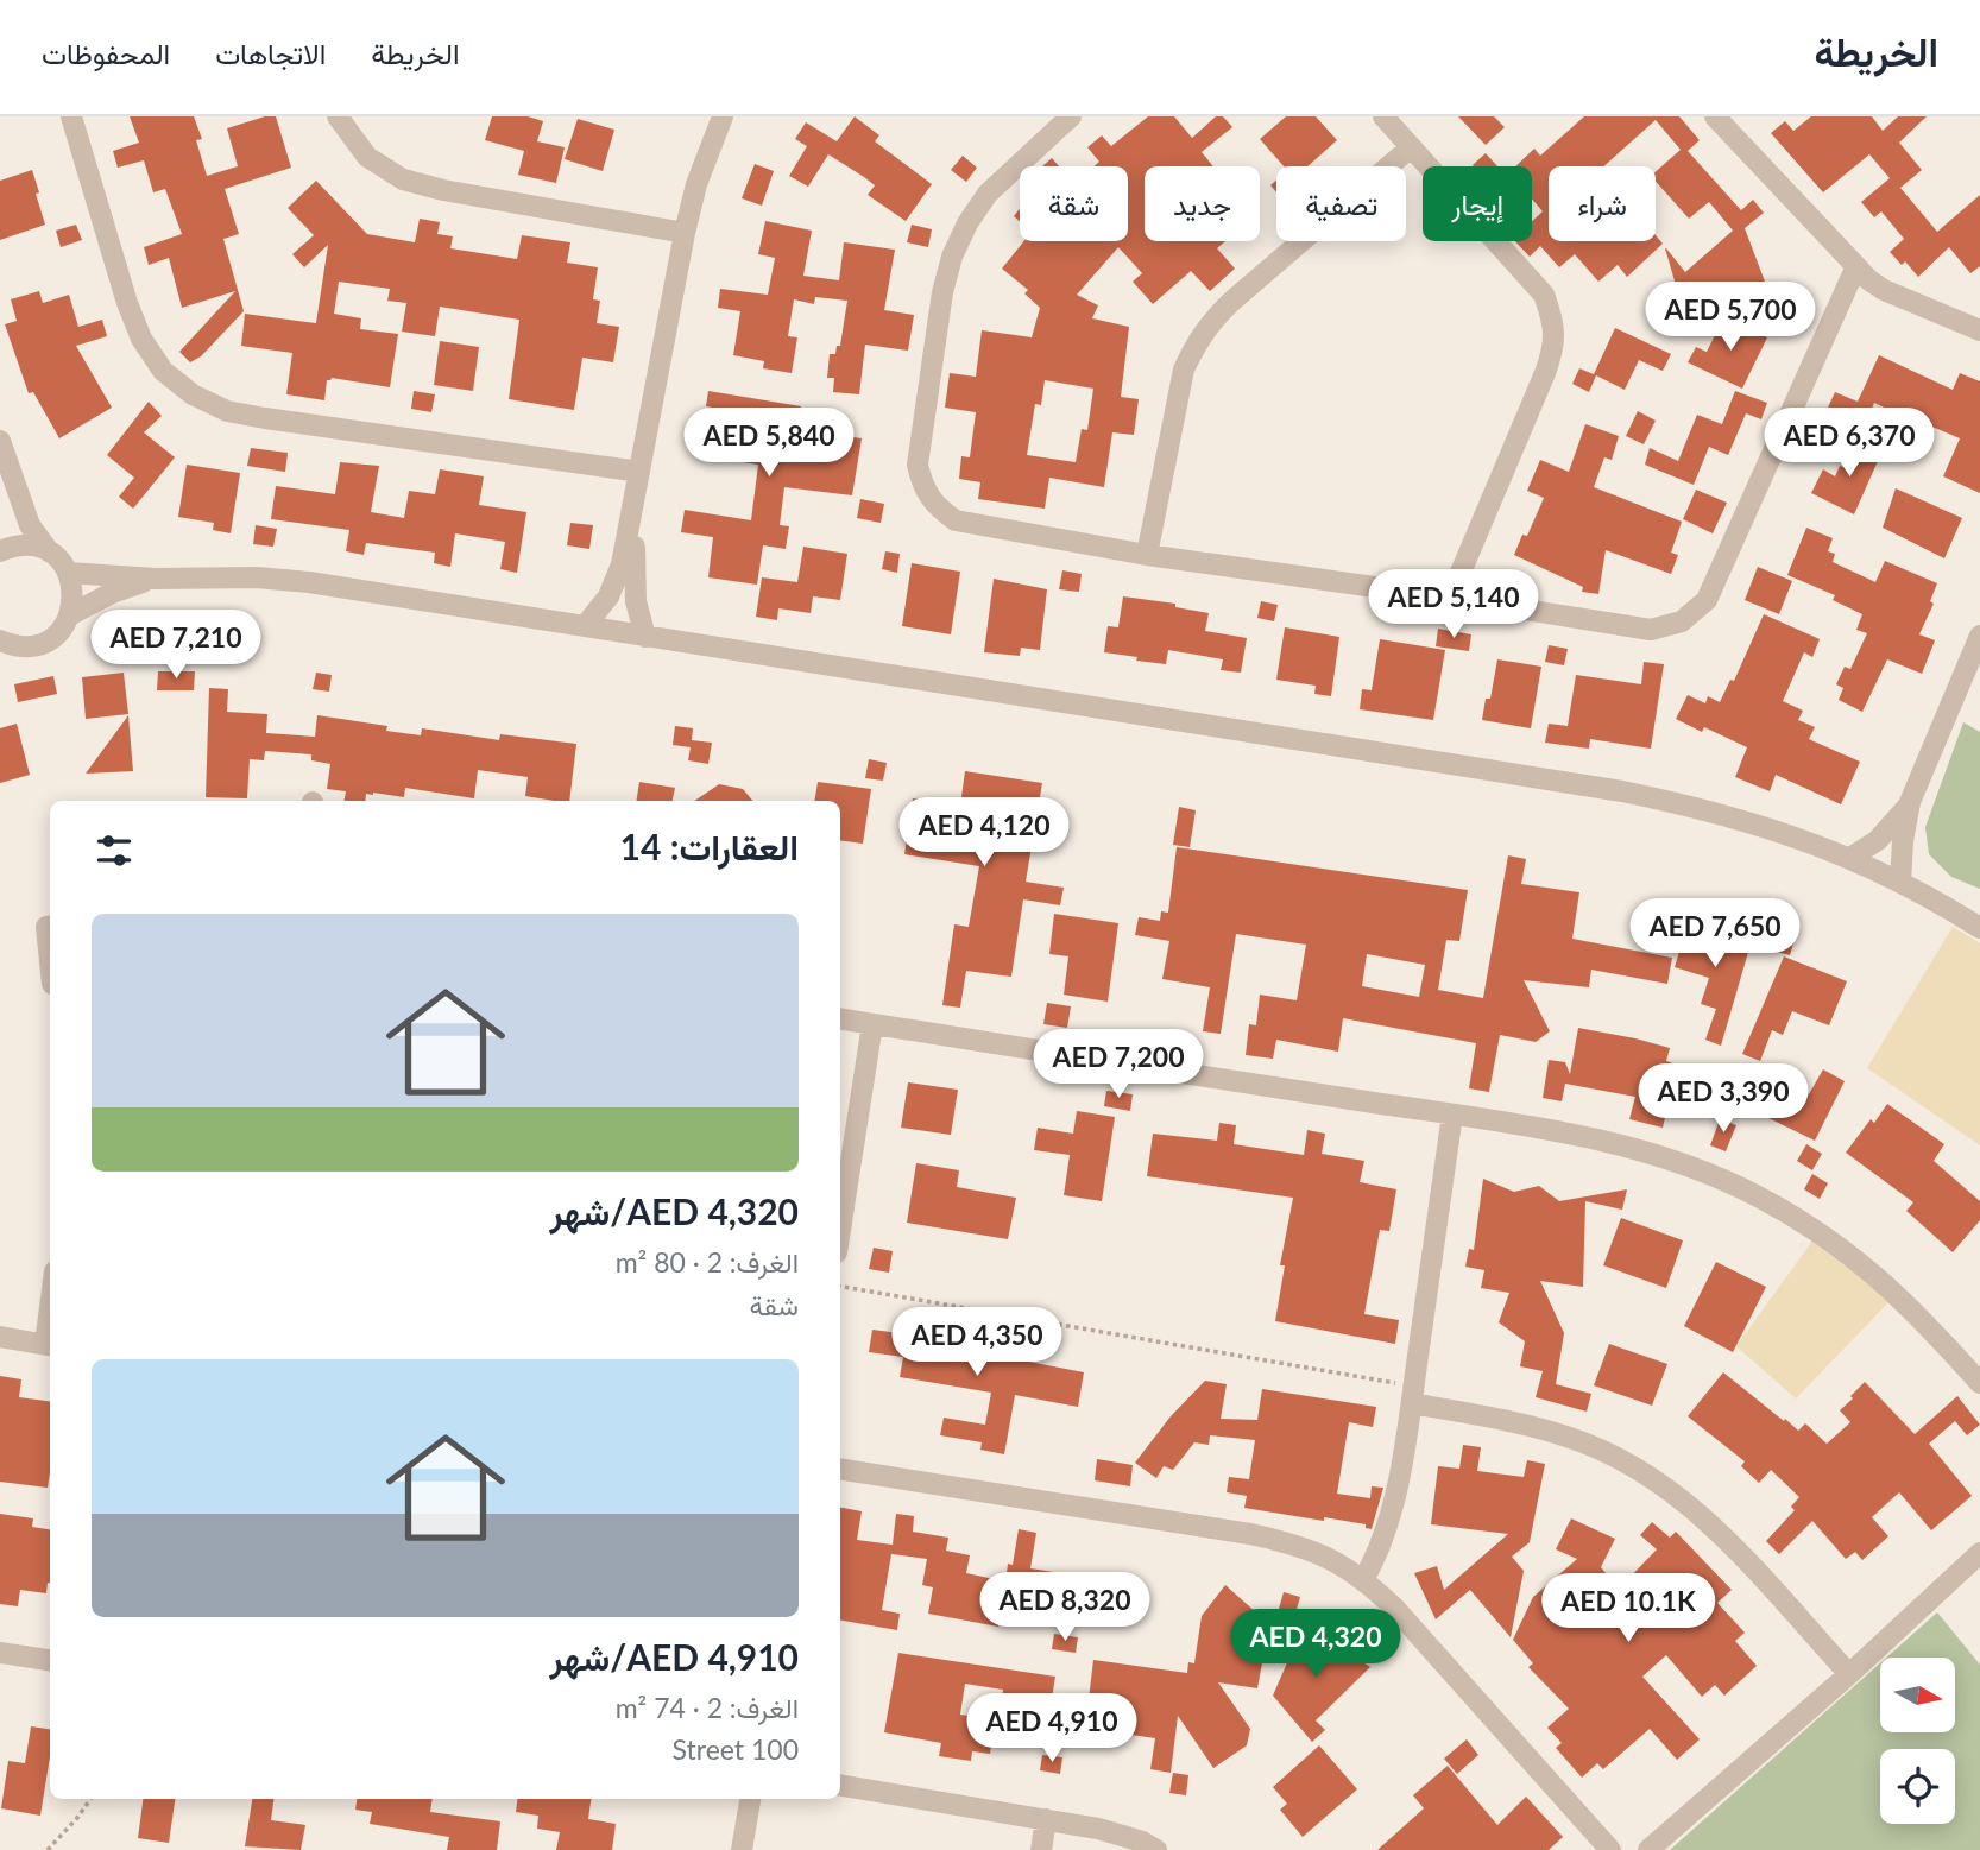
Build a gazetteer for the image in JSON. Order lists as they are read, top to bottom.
{
  "north": "right",
  "page": {
    "header": "الخريطة",
    "nav": ["الخريطة", "الاتجاهات", "المحفوظات"],
    "chip": [
      "شراء",
      "إيجار",
      "تصفية",
      "جديد",
      "شقة"
    ],
    "price": [
      "AED 5,700",
      "AED 5,840",
      "AED 6,370",
      "AED 5,140",
      "AED 7,210",
      "AED 4,120",
      "AED 7,650",
      "AED 7,200",
      "AED 3,390",
      "AED 4,350",
      "AED 8,320",
      "AED 10.1K",
      "AED 4,320",
      "AED 4,910"
    ],
    "heading": "العقارات: 14",
    "list": [
      {
        "name": "AED 4,320/شهر",
        "note": "الغرف: 2 · 80 m² · شقة"
      },
      {
        "name": "AED 4,910/شهر",
        "note": "الغرف: 2 · 74 m² · Street 100"
      }
    ]
  }
}
